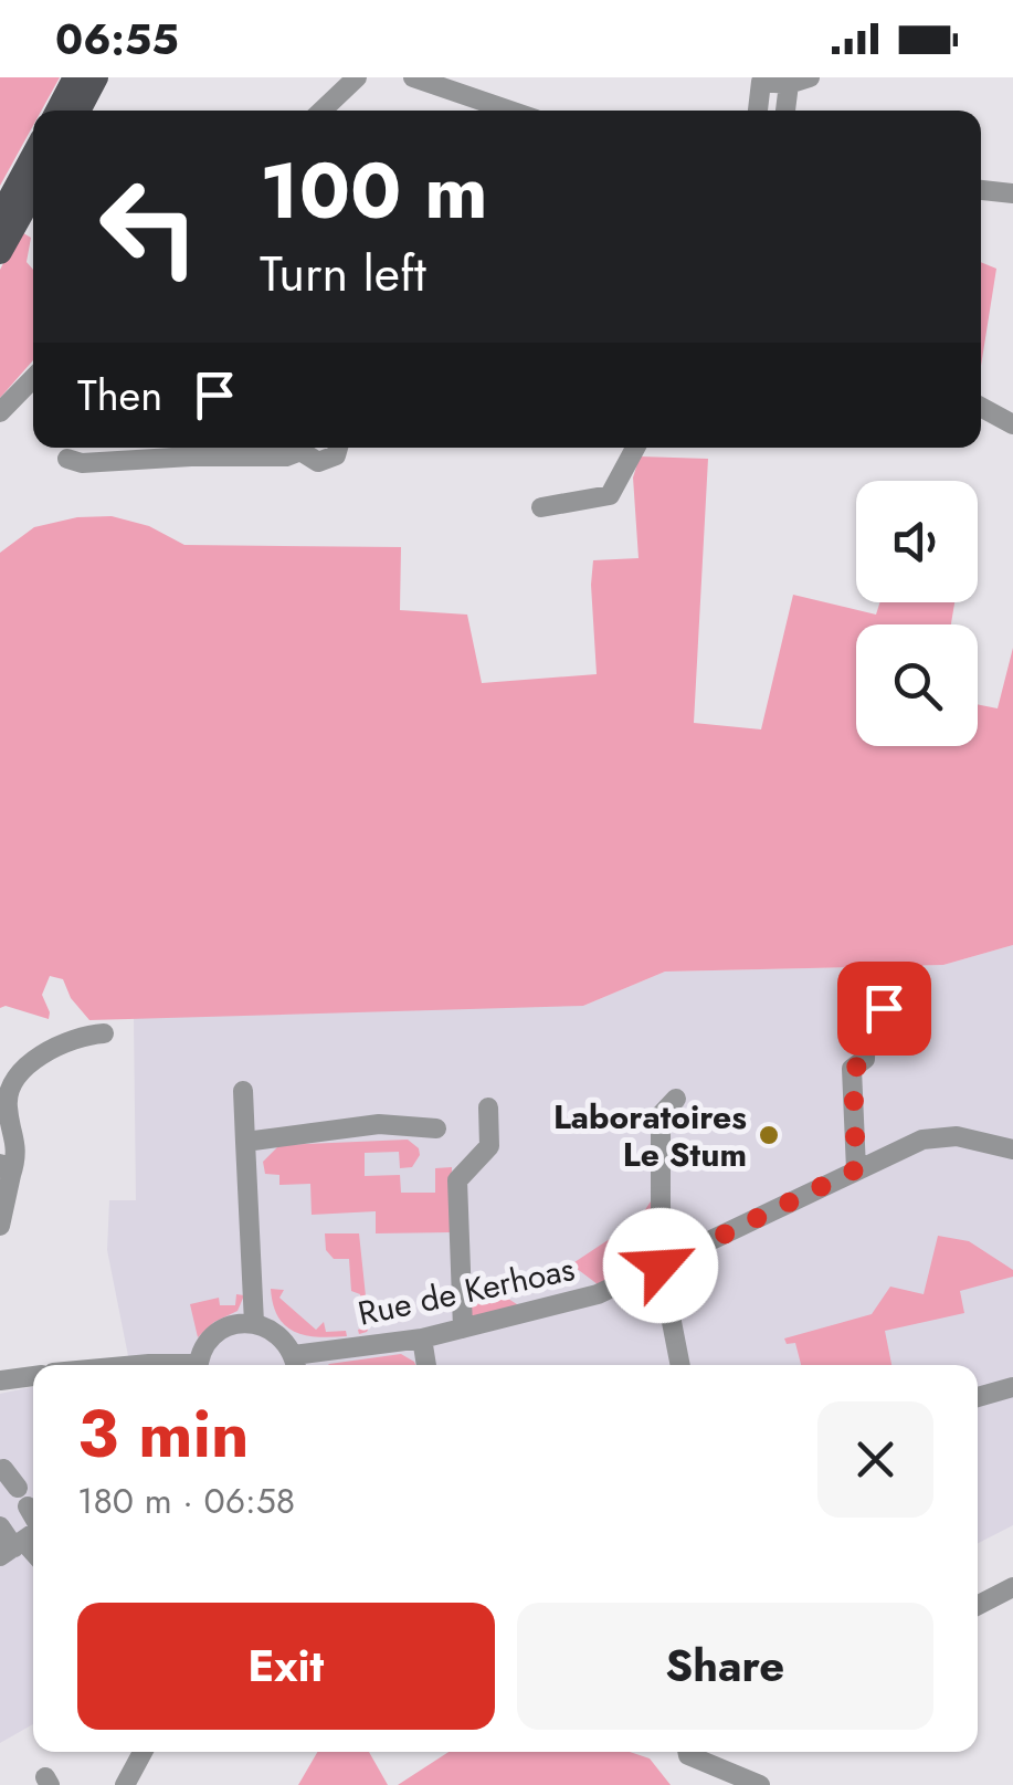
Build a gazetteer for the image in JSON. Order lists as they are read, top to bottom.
{
  "streets": {
    "street": ["Rue de Kerhoas"]
  },
  "places": ["Laboratoires Le Stum"],
  "page": {
    "status": "06:55",
    "turn": ["100 m", "Turn left"],
    "then": "Then",
    "heading": ["3 min", "180 m · 06:58"],
    "buttons": ["Exit", "Share"]
  }
}
